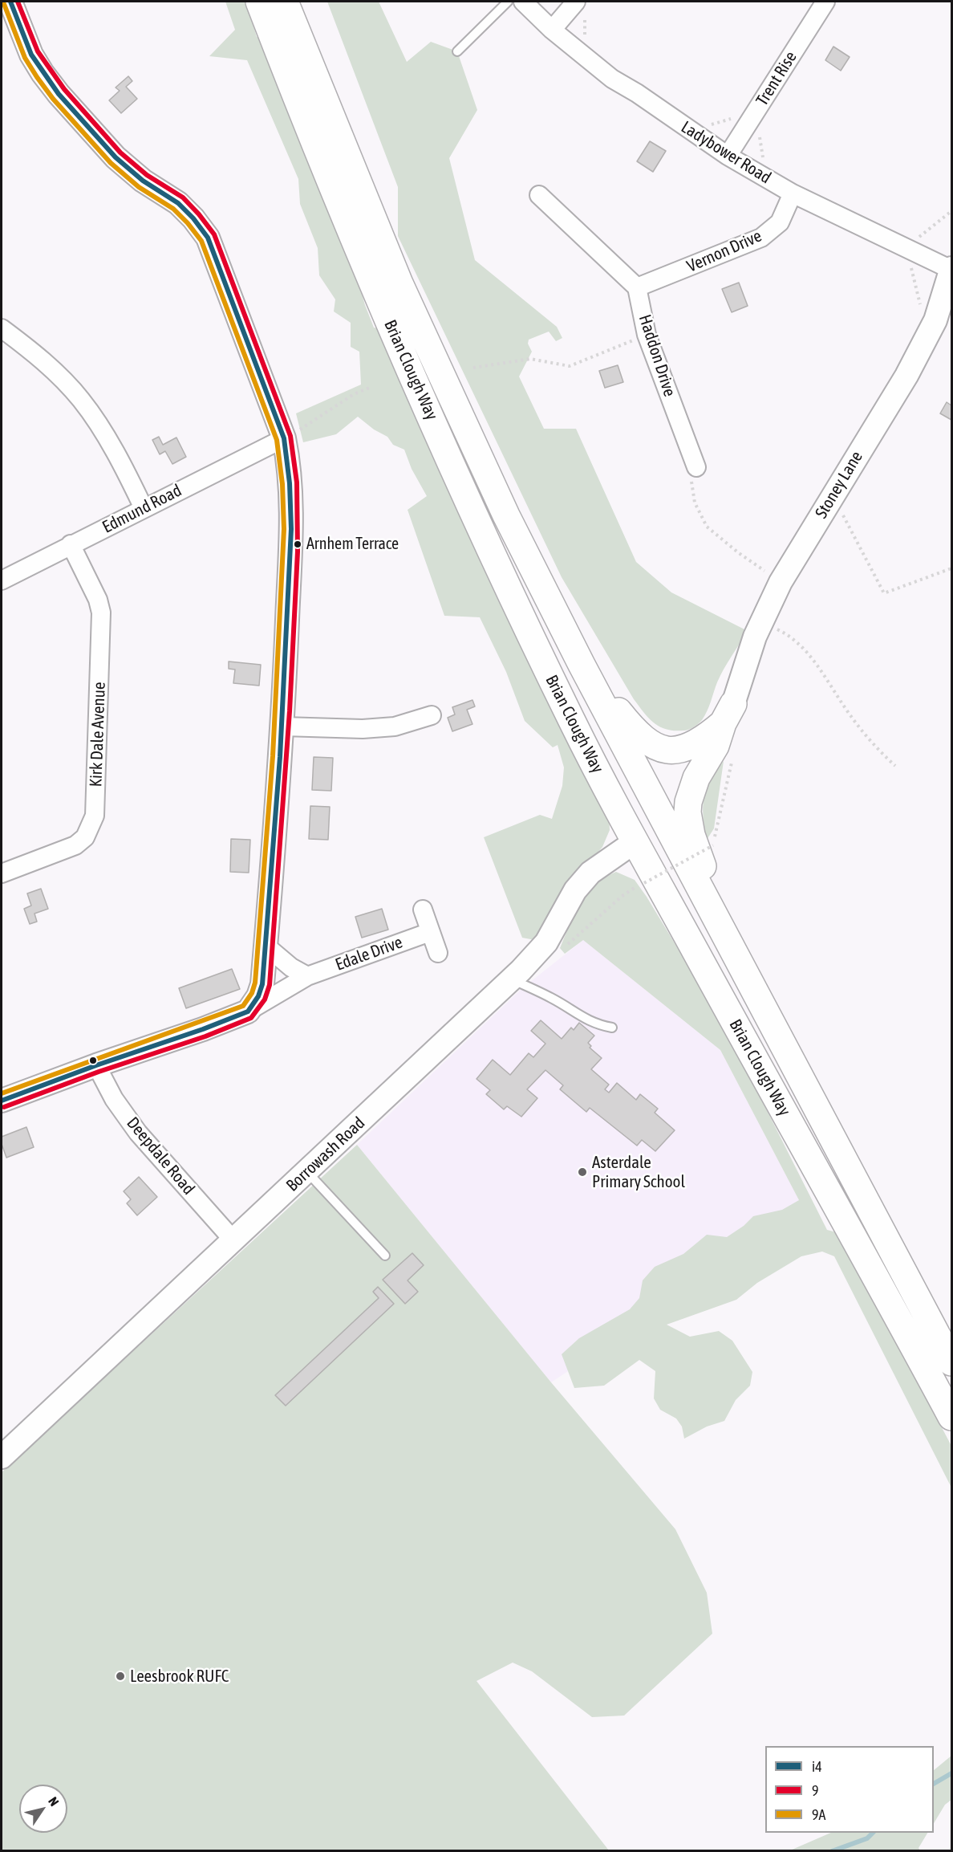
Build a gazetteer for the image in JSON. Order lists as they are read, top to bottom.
{
  "streets": {
    "highway": ["Brian Clough Way"],
    "street": [
      "Trent Rise",
      "Ladybower Road",
      "Vernon Drive",
      "Haddon Drive",
      "Stoney Lane",
      "Edmund Road",
      "Kirk Dale Avenue",
      "Edale Drive",
      "Borrowash Road",
      "Deepdale Road"
    ]
  },
  "crossings": [
    ["Trent Rise", "Ladybower Road"],
    ["Ladybower Road", "Vernon Drive"],
    ["Ladybower Road", "Stoney Lane"],
    ["Vernon Drive", "Haddon Drive"],
    ["Brian Clough Way", "Borrowash Road"],
    ["Edmund Road", "Kirk Dale Avenue"],
    ["Borrowash Road", "Deepdale Road"]
  ],
  "places": ["Arnhem Terrace", "Asterdale Primary School", "Leesbrook RUFC"],
  "lines": ["transit line i4", "transit line 9", "transit line 9A"],
  "legend": ["i4", "9", "9A"],
  "north": "top right"
}
